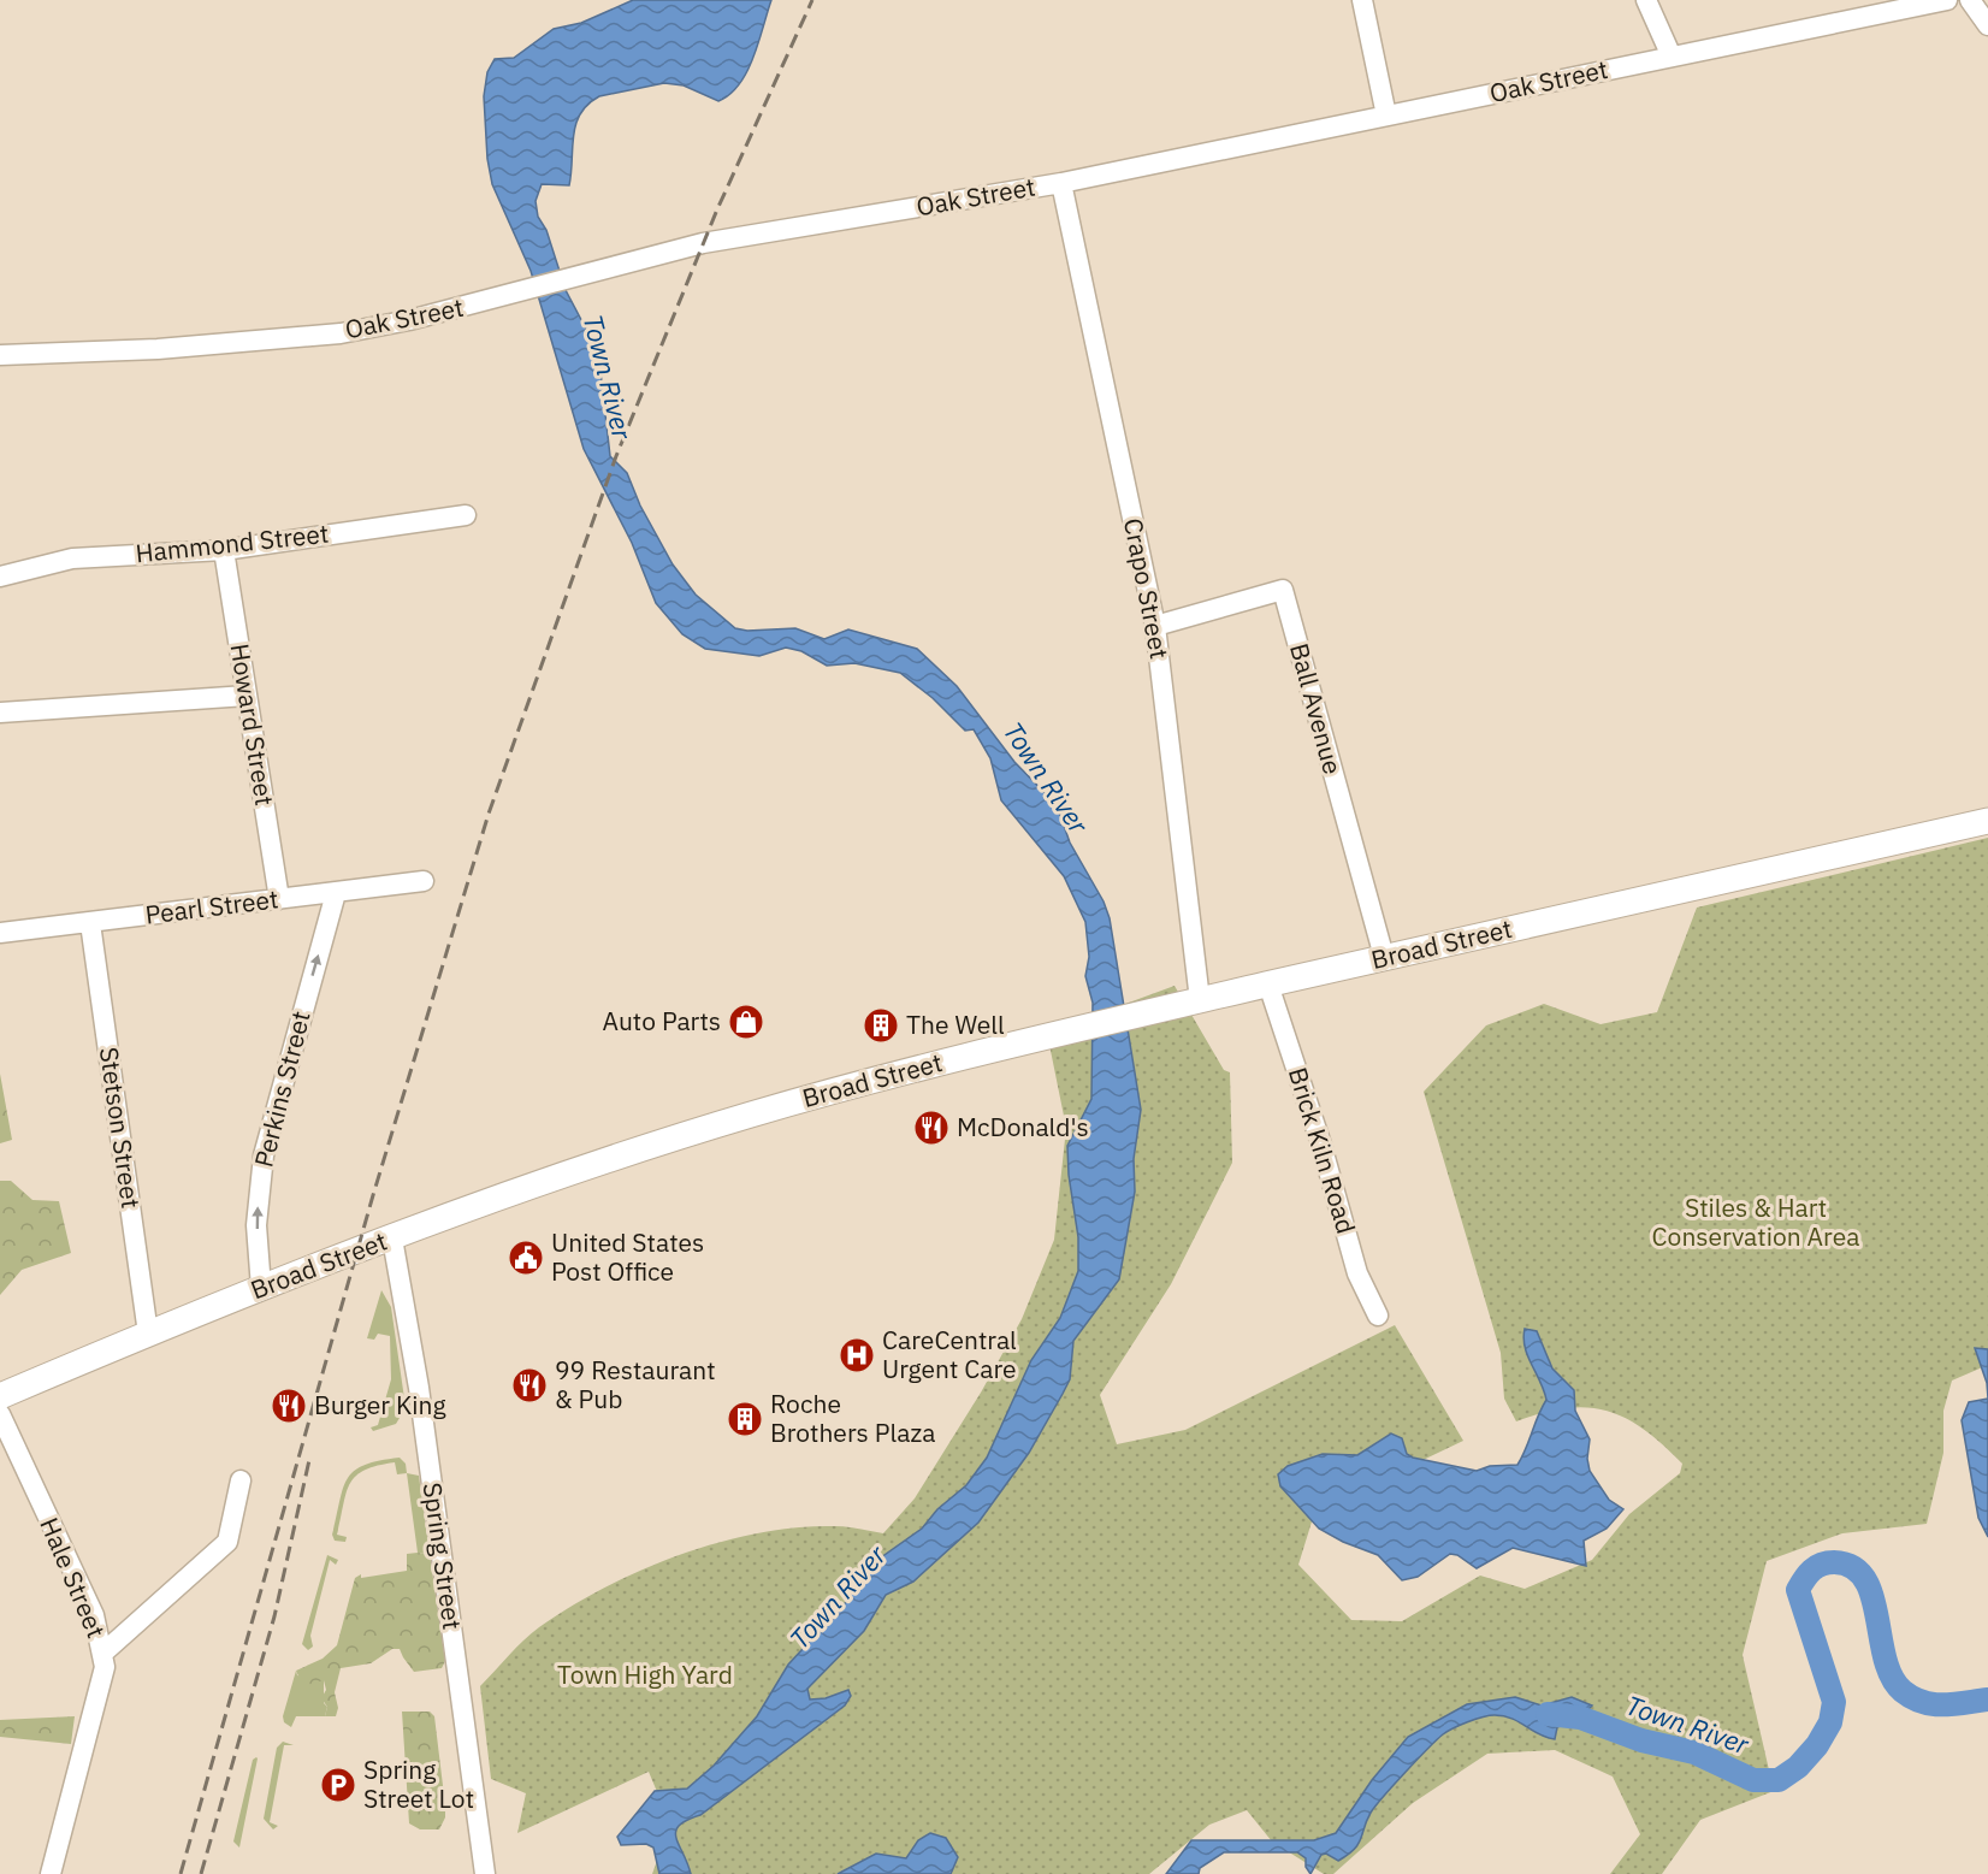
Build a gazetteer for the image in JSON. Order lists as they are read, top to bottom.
{
  "streets": {
    "main road": ["Broad Street"],
    "street": [
      "Oak Street",
      "Hammond Street",
      "Crapo Street",
      "Ball Avenue",
      "Howard Street",
      "Pearl Street",
      "Perkins Street",
      "Stetson Street",
      "Brick Kiln Road",
      "Spring Street",
      "Hale Street"
    ]
  },
  "crossings": [
    ["Oak Street", "Crapo Street"],
    ["Hammond Street", "Howard Street"],
    ["Crapo Street", "Ball Avenue"],
    ["Crapo Street", "Broad Street"],
    ["Ball Avenue", "Broad Street"],
    ["Howard Street", "Pearl Street"],
    ["Pearl Street", "Perkins Street"],
    ["Pearl Street", "Stetson Street"],
    ["Broad Street", "Perkins Street"],
    ["Broad Street", "Stetson Street"],
    ["Broad Street", "Brick Kiln Road"],
    ["Broad Street", "Spring Street"]
  ],
  "one_way": ["Perkins Street"],
  "water": ["Town River"],
  "parks": ["Stiles & Hart Conservation Area", "Town High Yard"],
  "places": {
    "shop": ["Auto Parts"],
    "building": ["The Well", "Roche Brothers Plaza"],
    "restaurant": ["McDonald's", "99 Restaurant & Pub", "Burger King"],
    "public building": ["United States Post Office"],
    "hospital": ["CareCentral Urgent Care"],
    "parking": ["Spring Street Lot"]
  }
}
